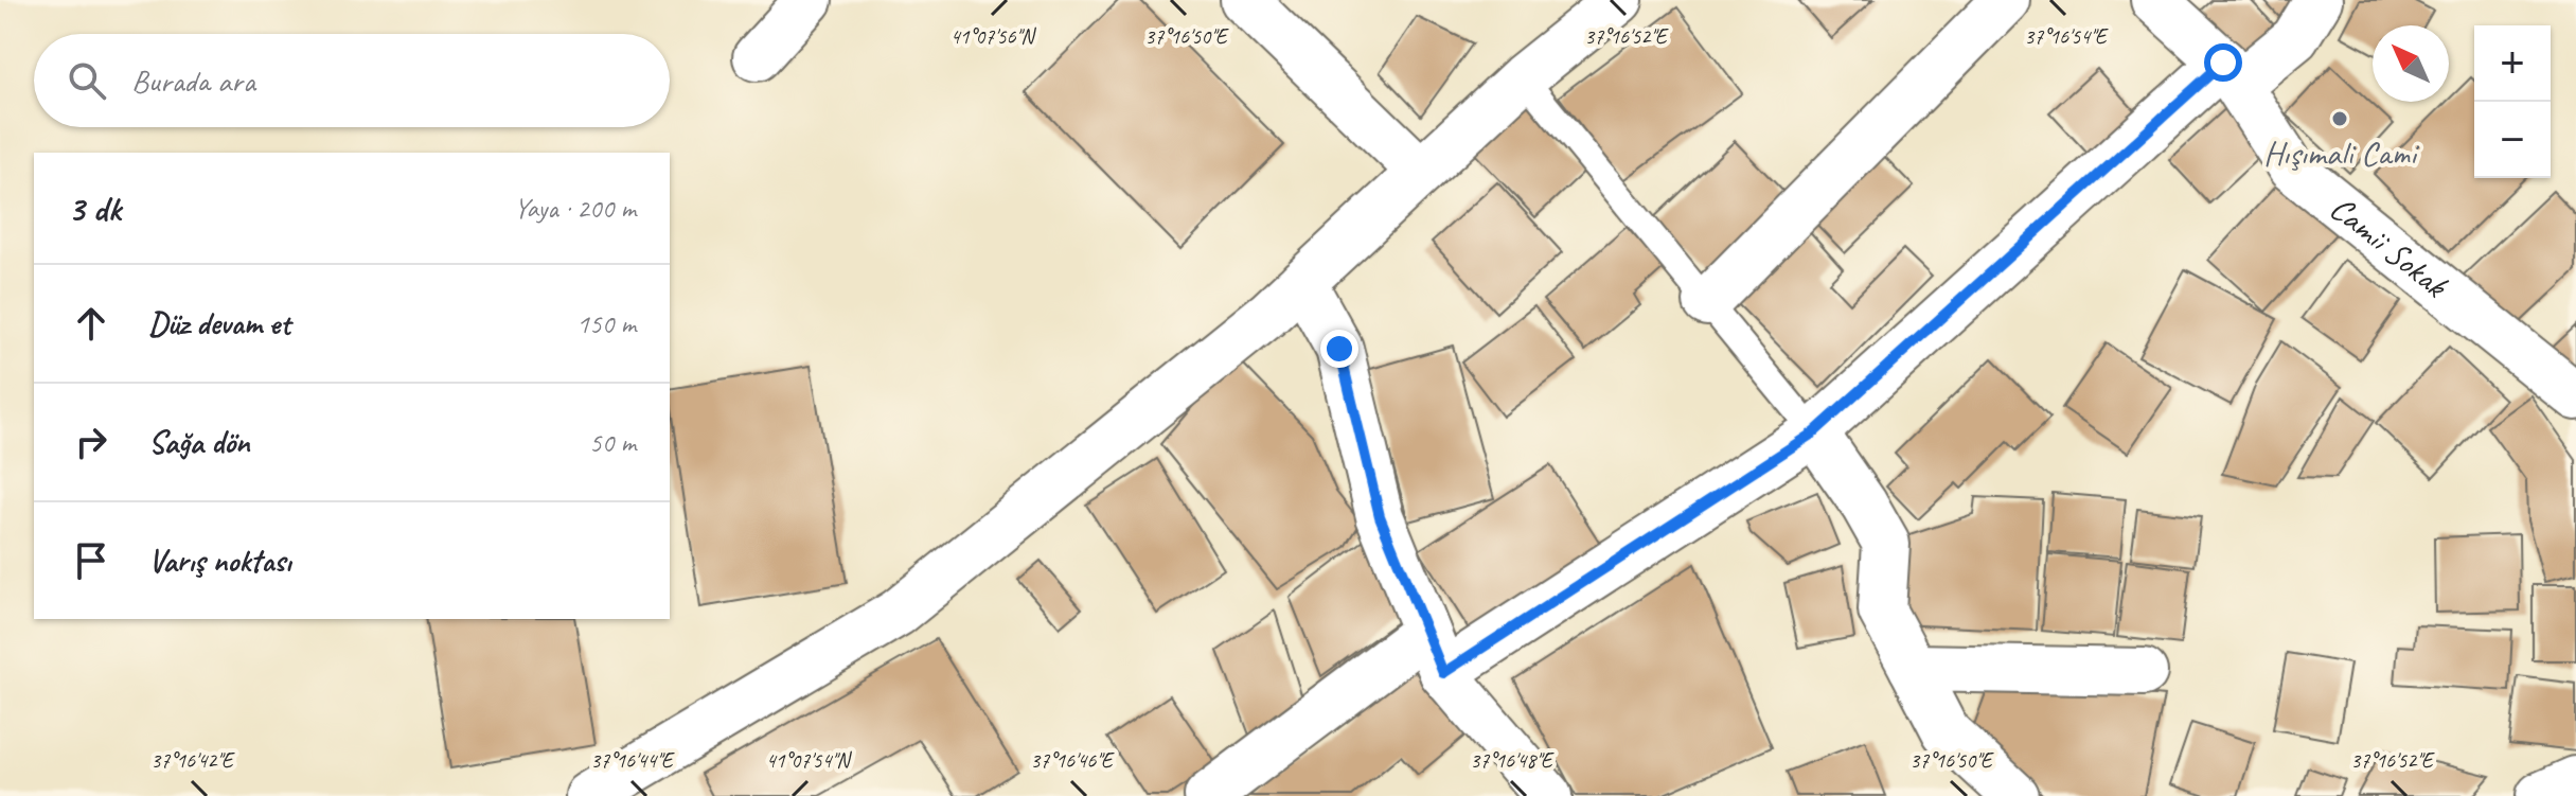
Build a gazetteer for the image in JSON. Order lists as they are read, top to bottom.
{
  "streets": {
    "street": ["Camii Sokak"]
  },
  "places": ["Hışımali Cami"],
  "north": "top left",
  "page": {
    "map_buttons": ["+", "−"],
    "search": "Burada ara",
    "heading": ["3 dk", "Yaya · 200 m"],
    "list": [
      ["Düz devam et", "150 m"],
      ["Sağa dön", "50 m"],
      "Varış noktası"
    ]
  },
  "coordinates": [
    "37°16'50\"E",
    "37°16'52\"E",
    "41°07'56\"N",
    "37°16'54\"E",
    "37°16'42\"E",
    "37°16'44\"E",
    "41°07'54\"N",
    "37°16'46\"E",
    "37°16'48\"E"
  ]
}
